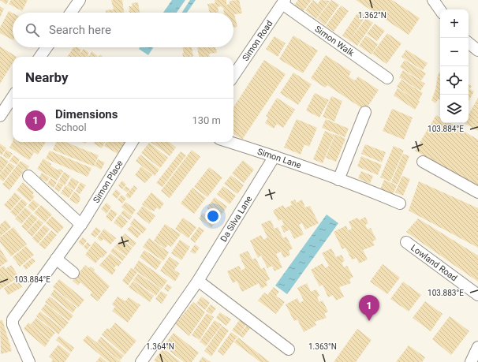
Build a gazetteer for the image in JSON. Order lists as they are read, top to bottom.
{
  "streets": {
    "street": [
      "Simon Road",
      "Simon Walk",
      "Simon Lane",
      "Simon Place",
      "Da Silva Lane",
      "Lowland Road"
    ]
  },
  "crossings": [
    ["Simon Road", "Simon Walk"],
    ["Simon Lane", "Da Silva Lane"]
  ],
  "page": {
    "map_buttons": ["+", "−"],
    "search": "Search here",
    "heading": "Nearby",
    "list": [
      {
        "mark": "1",
        "name": "Dimensions",
        "note": "School",
        "value": "130 m"
      }
    ],
    "pins": "1"
  },
  "coordinates": [
    "1.362°N",
    "103.884°E",
    "103.883°E",
    "1.364°N",
    "1.363°N"
  ]
}
